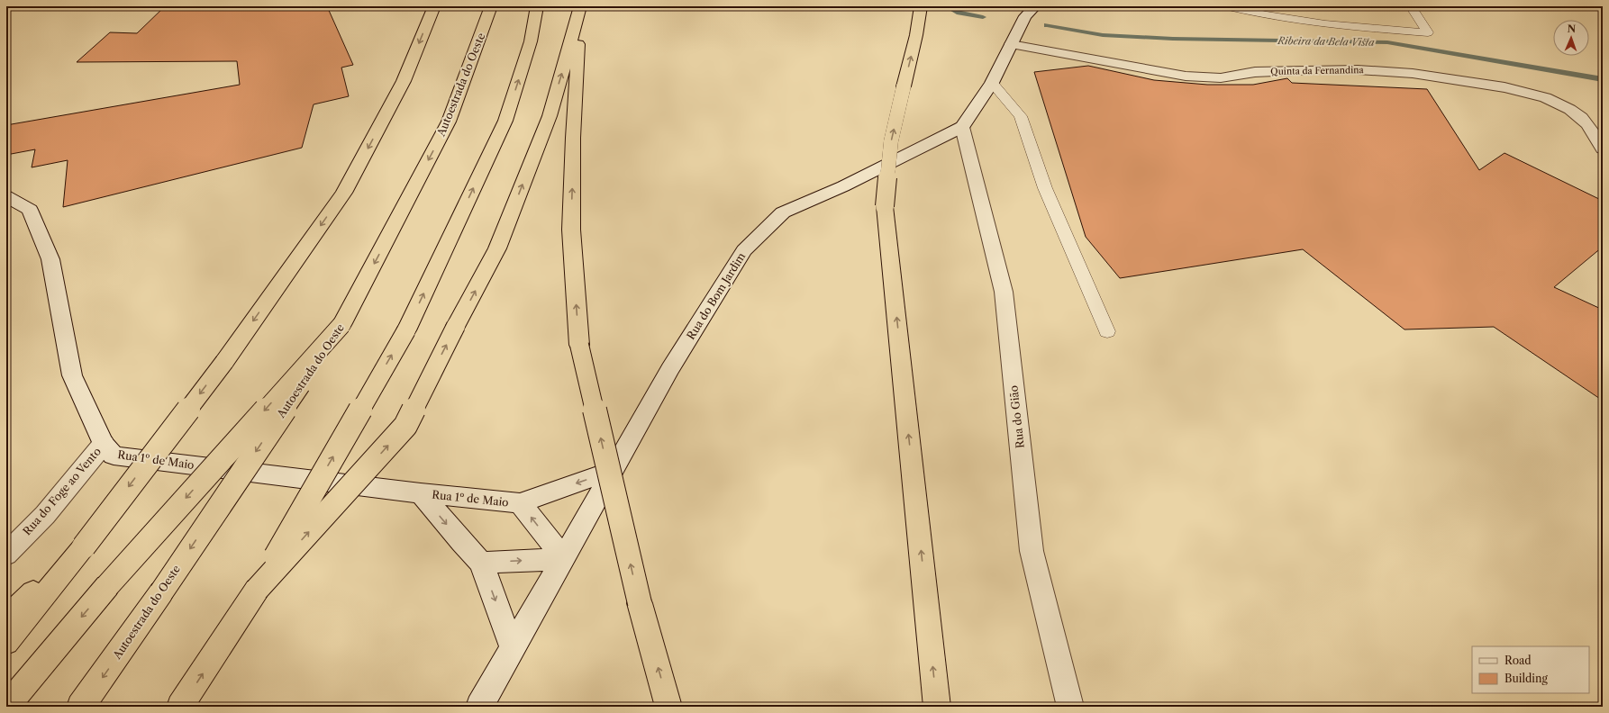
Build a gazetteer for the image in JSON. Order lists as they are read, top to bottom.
{
  "streets": {
    "highway": ["Autoestrada do Oeste"],
    "street": [
      "Quinta da Fernandina",
      "Rua do Bom Jardim",
      "Rua do Gião",
      "Rua 1º de Maio",
      "Rua do Foge ao Vento"
    ]
  },
  "crossings": [
    ["Quinta da Fernandina", "Rua do Bom Jardim"],
    ["Rua do Bom Jardim", "Rua do Gião"],
    ["Rua do Bom Jardim", "Rua 1º de Maio"],
    ["Rua 1º de Maio", "Rua do Foge ao Vento"]
  ],
  "water": ["Ribeira da Bela Vista"],
  "legend": ["Road", "Building"],
  "north": "top"
}
